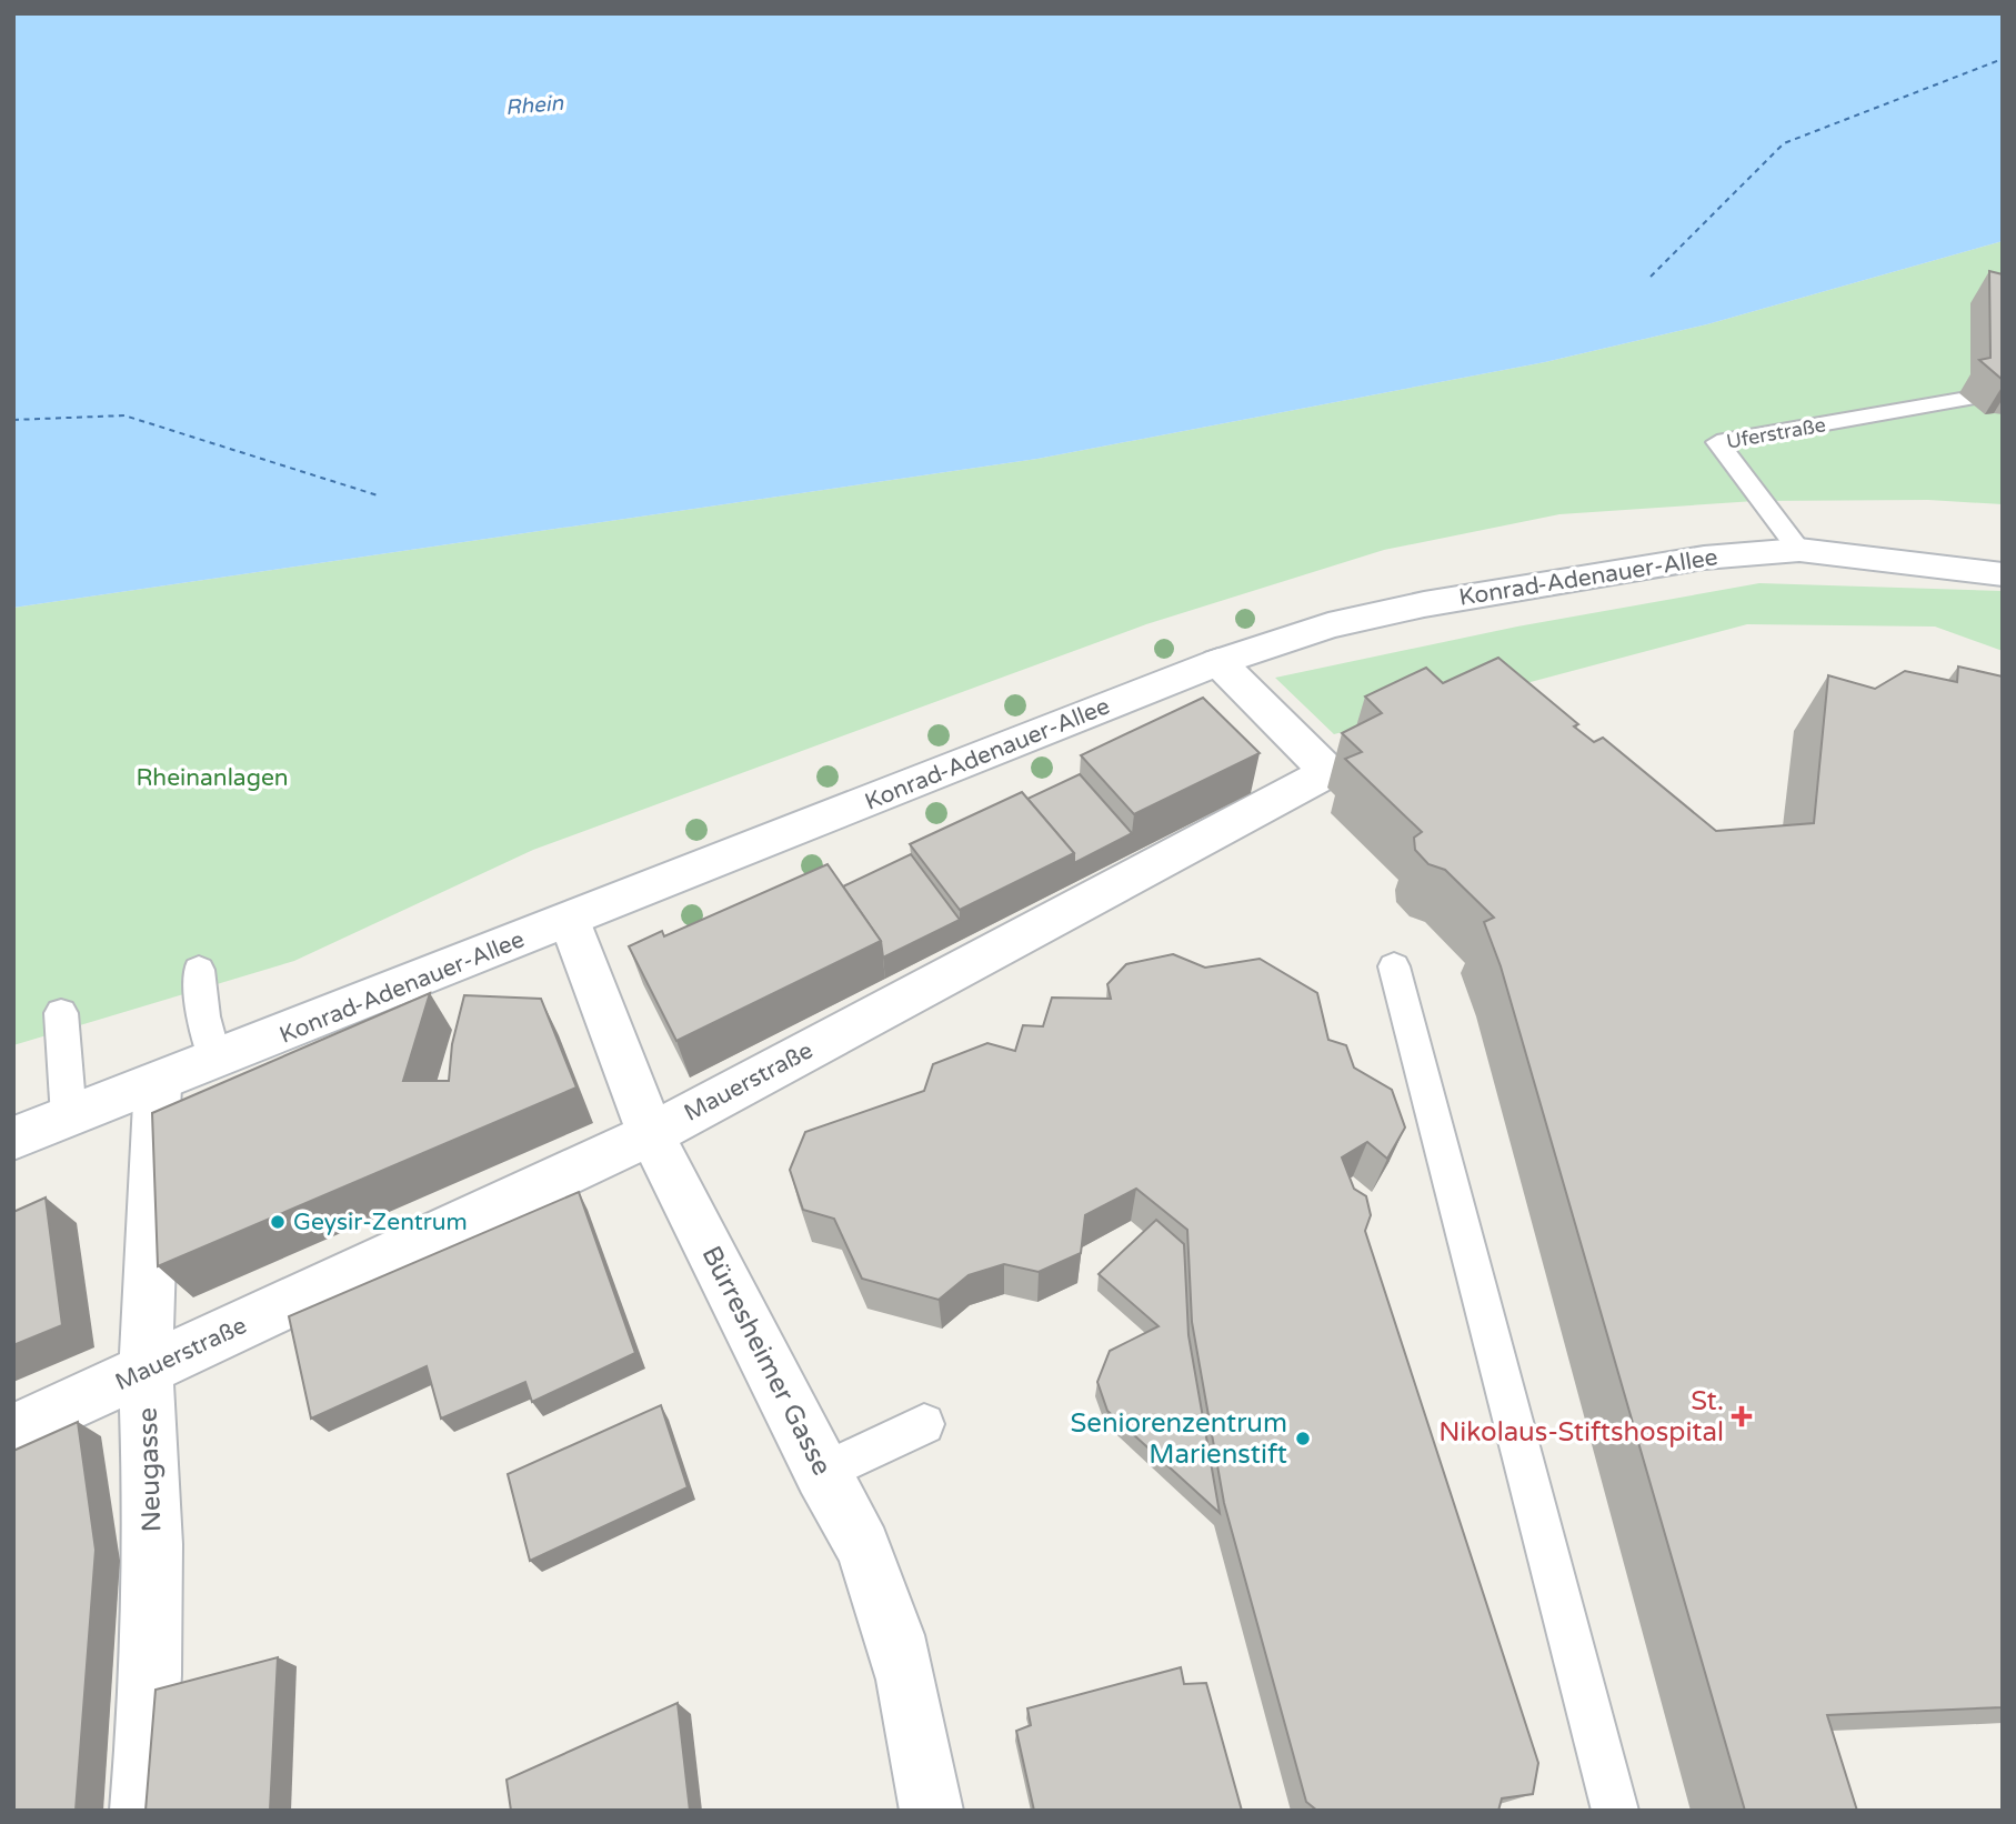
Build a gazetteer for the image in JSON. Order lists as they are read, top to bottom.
{
  "streets": {
    "street": [
      "Konrad-Adenauer-Allee",
      "Mauerstraße",
      "Bürresheimer Gasse",
      "Neugasse"
    ],
    "lane": ["Uferstraße"]
  },
  "crossings": [
    ["Uferstraße", "Konrad-Adenauer-Allee"],
    ["Konrad-Adenauer-Allee", "Mauerstraße"],
    ["Konrad-Adenauer-Allee", "Bürresheimer Gasse"],
    ["Konrad-Adenauer-Allee", "Neugasse"],
    ["Mauerstraße", "Bürresheimer Gasse"],
    ["Mauerstraße", "Neugasse"]
  ],
  "water": ["Rhein"],
  "parks": ["Rheinanlagen"],
  "places": {
    "other": ["Geysir-Zentrum", "Seniorenzentrum Marienstift"],
    "health": ["St. Nikolaus-Stiftshospital"]
  }
}
